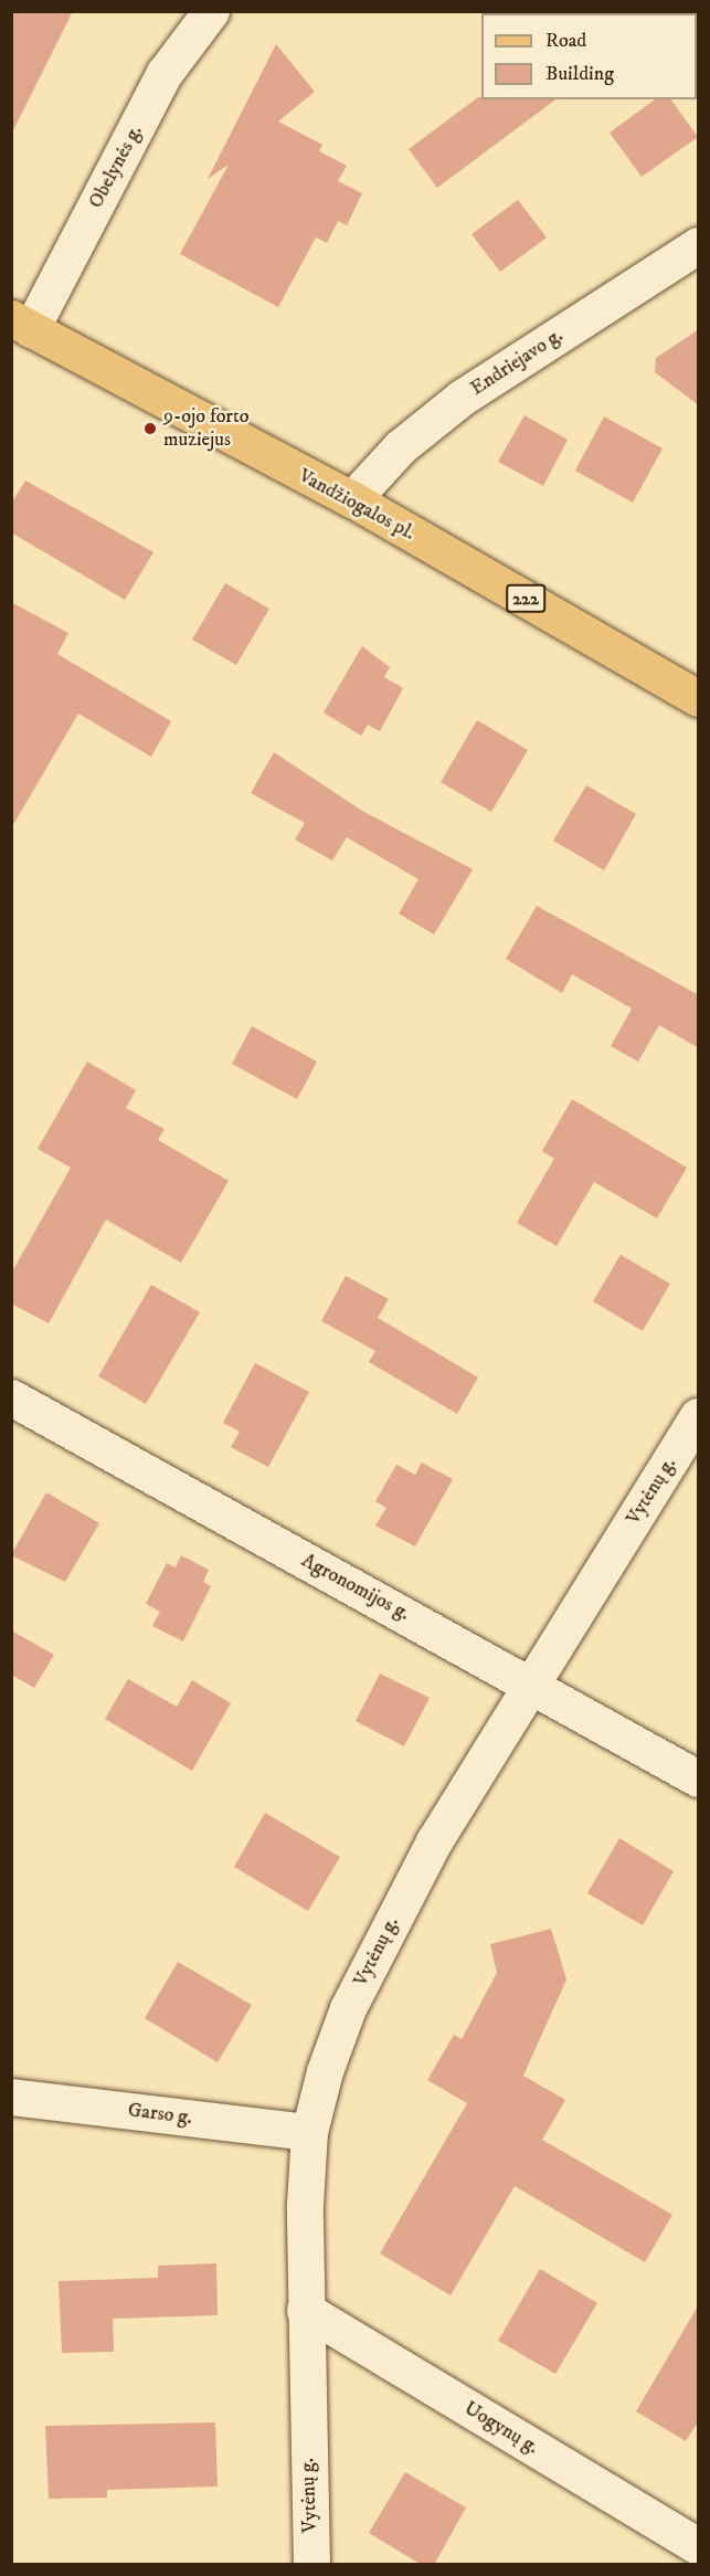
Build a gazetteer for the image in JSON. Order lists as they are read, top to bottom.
{
  "streets": {
    "main road": ["Vandžiogalos pl.", "222"],
    "street": [
      "Obelynės g.",
      "Endriejavo g.",
      "Vytėnų g.",
      "Agronomijos g.",
      "Garso g.",
      "Uogynų g."
    ]
  },
  "crossings": [
    ["Obelynės g.", "Vandžiogalos pl."],
    ["Endriejavo g.", "Vandžiogalos pl."],
    ["Vytėnų g.", "Agronomijos g."],
    ["Vytėnų g.", "Garso g."],
    ["Vytėnų g.", "Uogynų g."]
  ],
  "places": ["9-ojo forto muziejus"],
  "legend": ["Road", "Building"]
}
